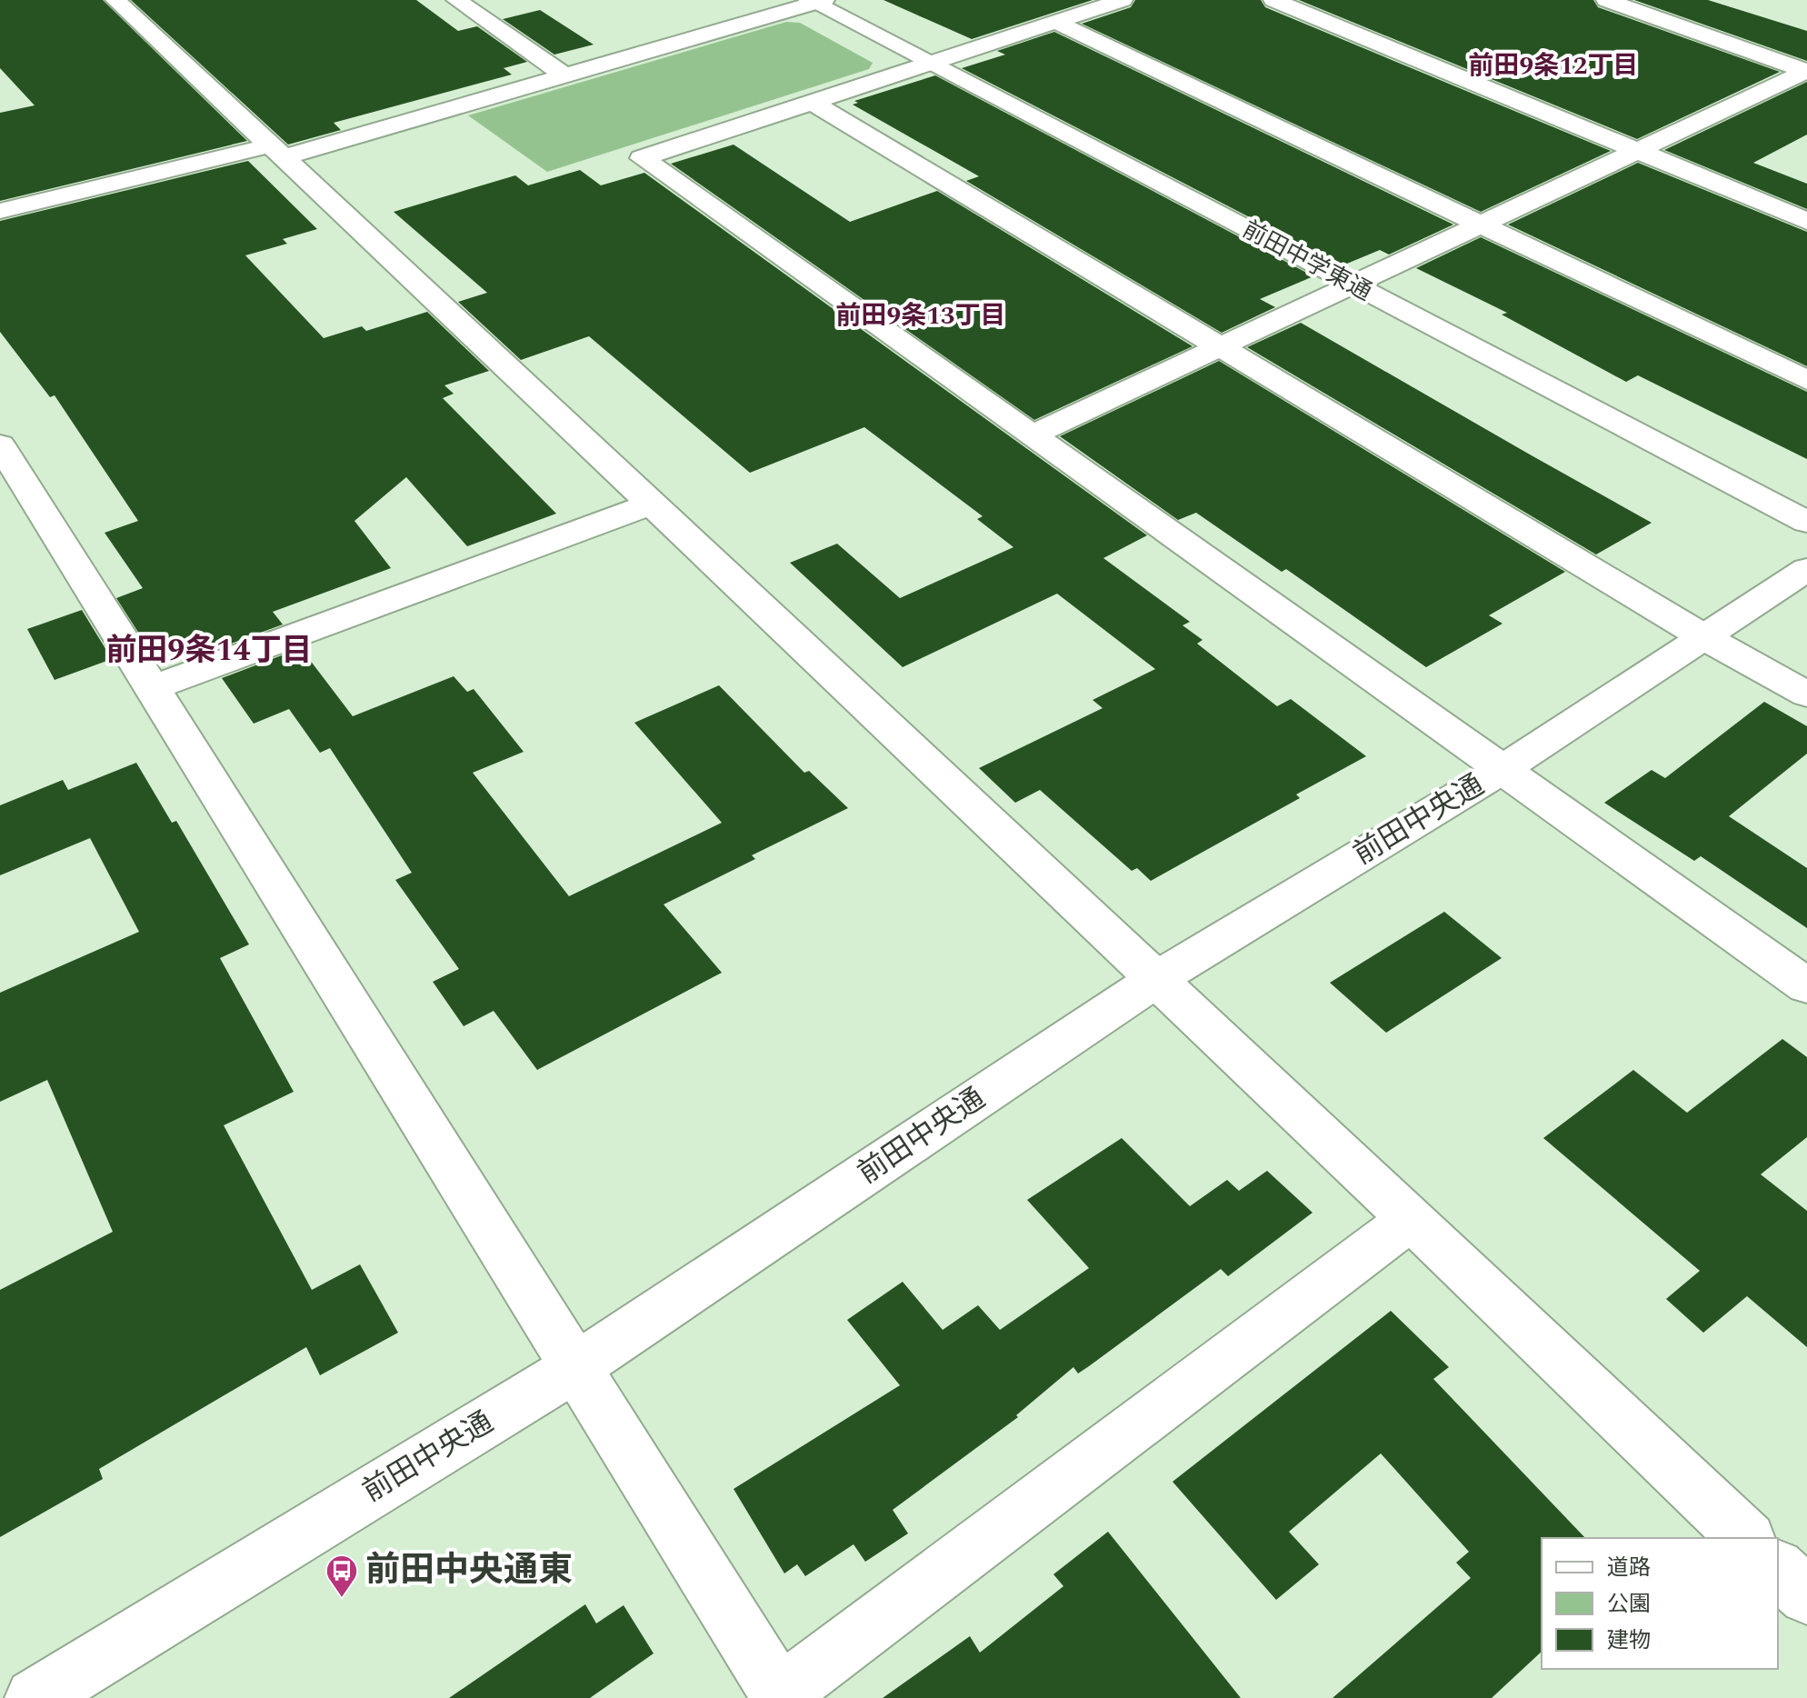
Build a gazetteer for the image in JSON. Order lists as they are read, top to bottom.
{
  "streets": {
    "street": ["前田中学東通", "前田中央通"]
  },
  "districts": ["前田9条12丁目", "前田9条13丁目", "前田9条14丁目"],
  "places": {
    "bus stop": ["前田中央通東"]
  },
  "legend": ["道路", "公園", "建物"]
}
